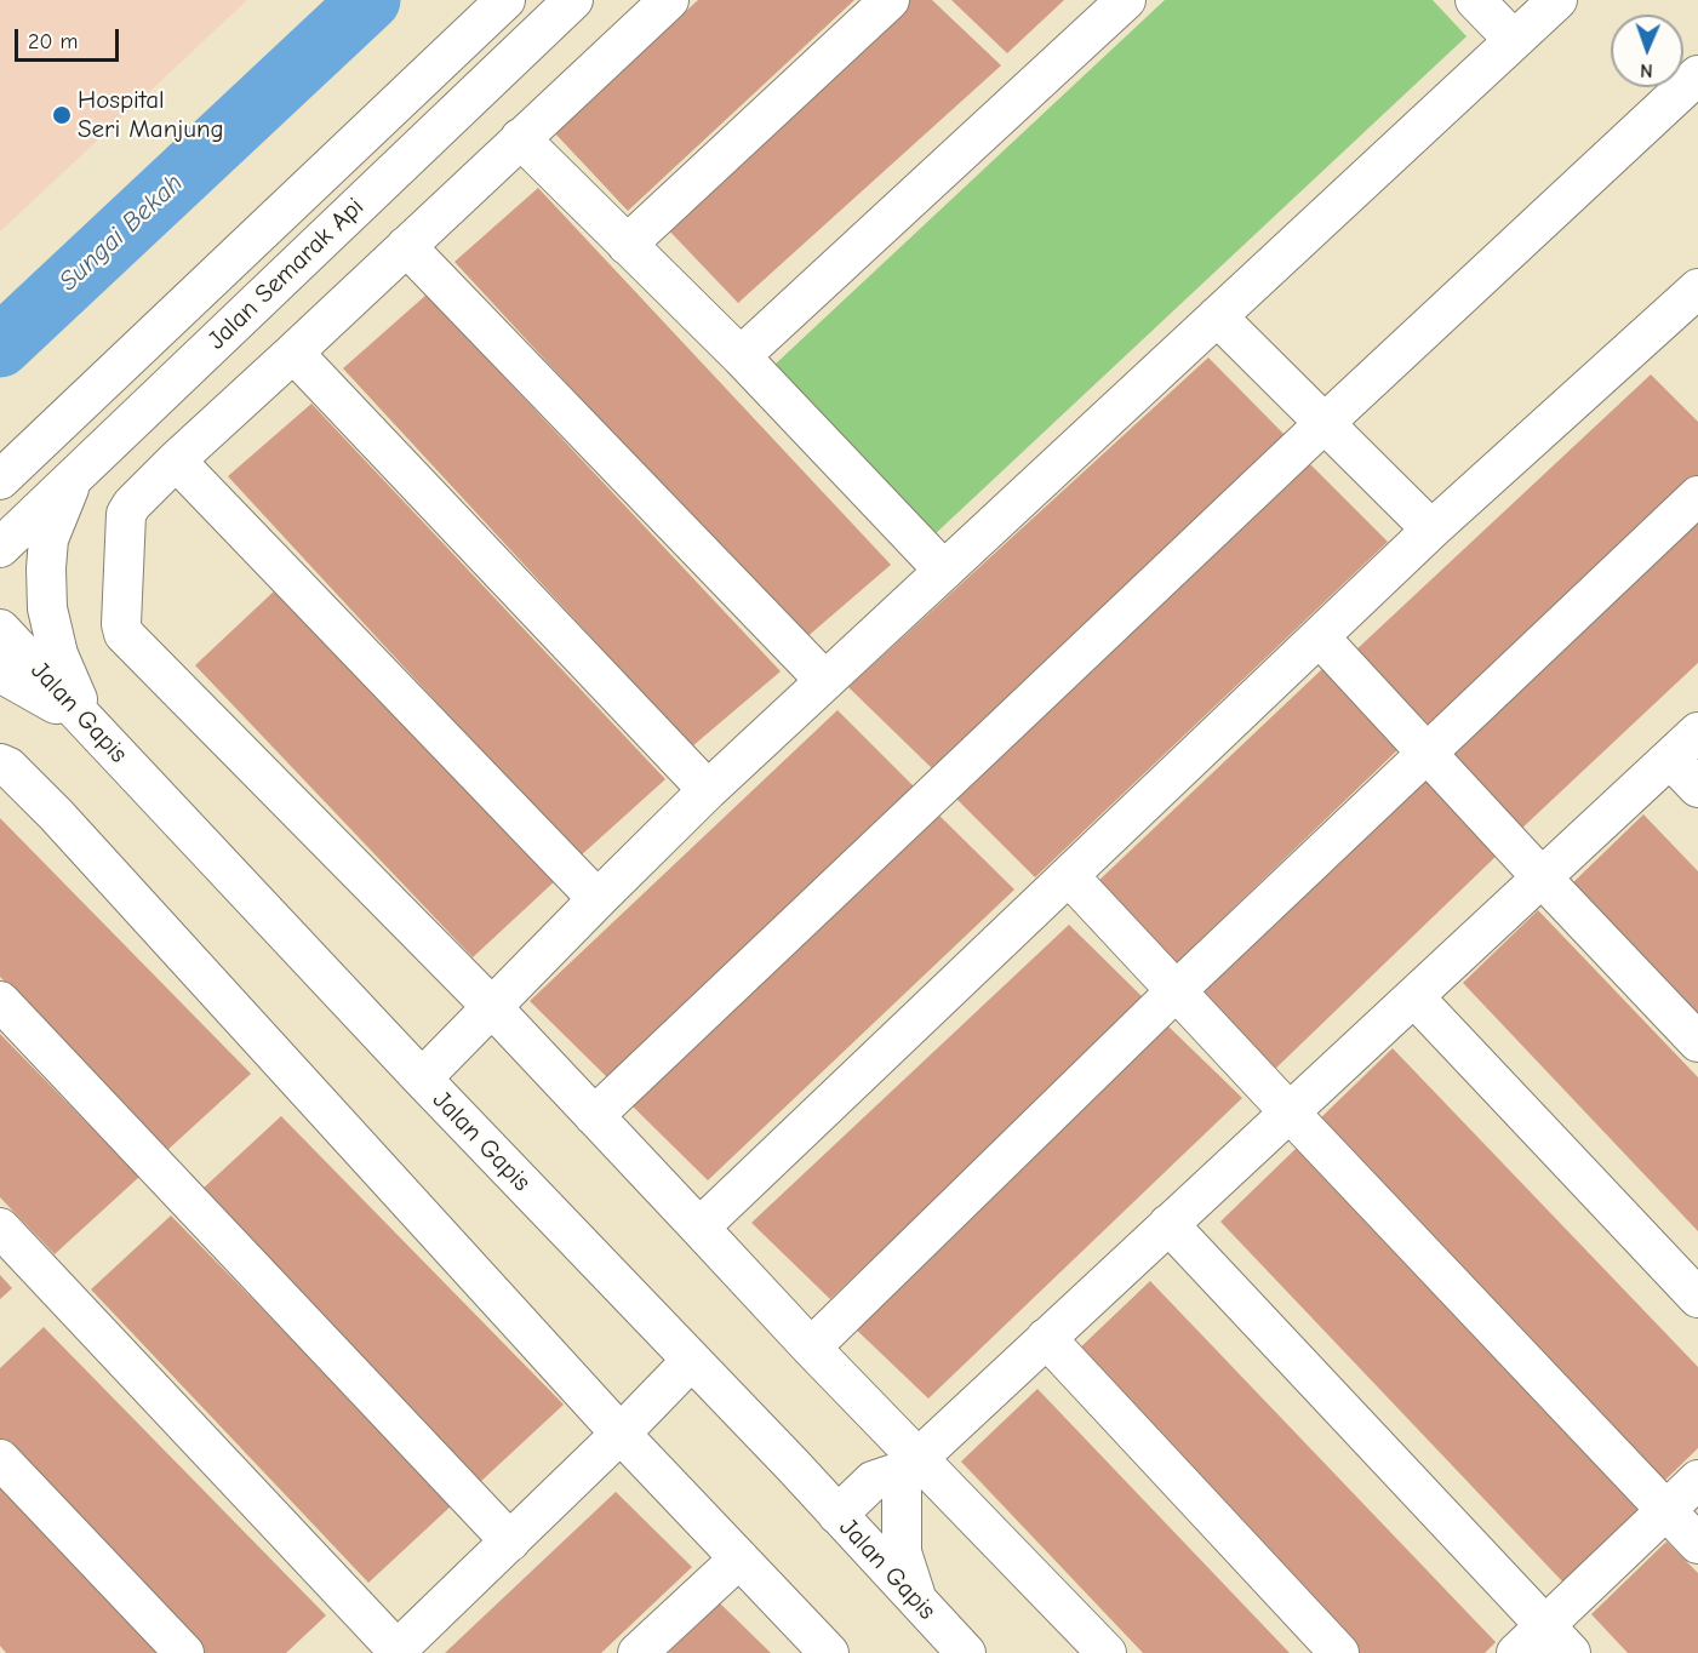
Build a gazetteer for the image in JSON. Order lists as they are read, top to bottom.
{
  "streets": {
    "street": ["Jalan Semarak Api", "Jalan Gapis"]
  },
  "water": ["Sungai Bekah"],
  "places": ["Hospital Seri Manjung"],
  "scale_bar": "20 m",
  "north": "bottom"
}
